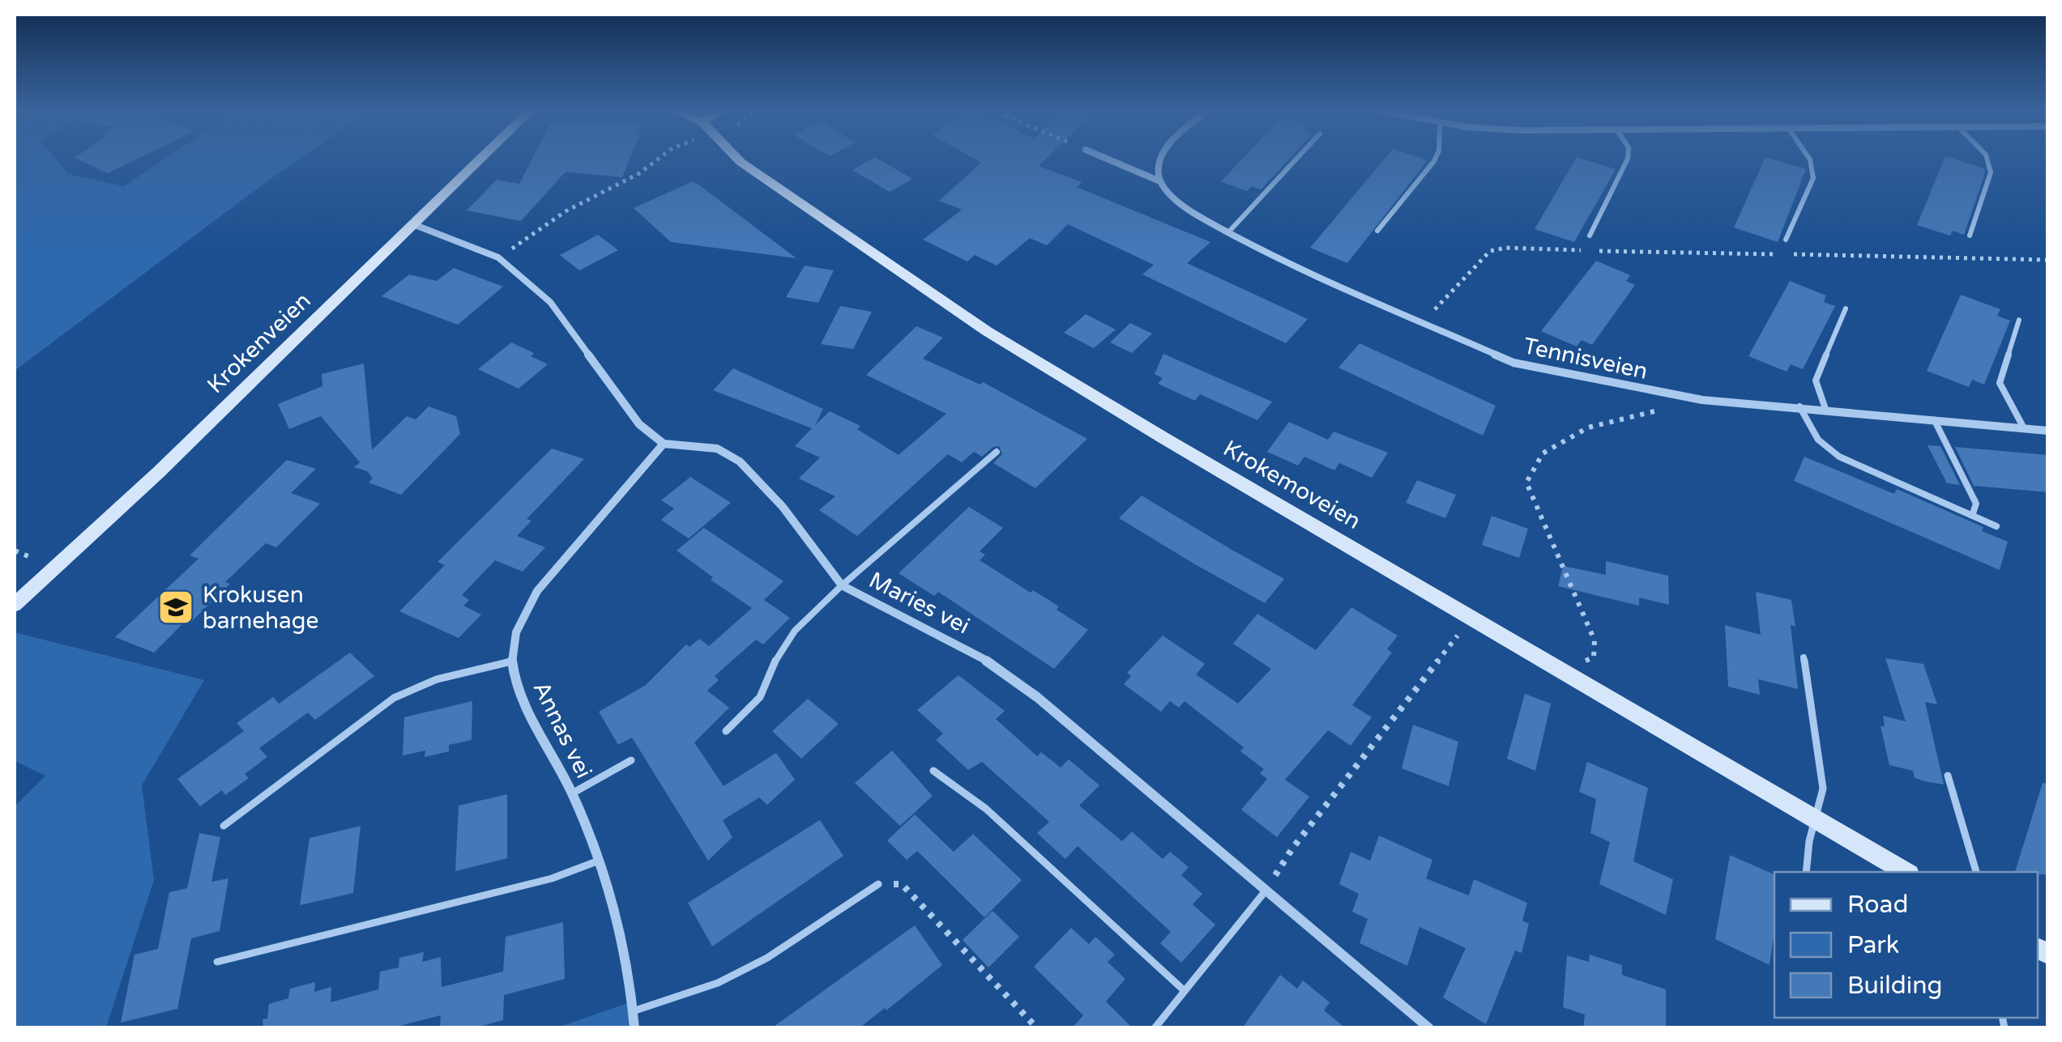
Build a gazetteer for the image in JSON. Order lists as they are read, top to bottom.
{
  "streets": {
    "main road": ["Krokenveien", "Krokemoveien"],
    "street": ["Tennisveien", "Maries vei", "Annas vei"]
  },
  "crossings": [
    ["Maries vei", "Annas vei"]
  ],
  "places": {
    "school or university": ["Krokusen barnehage"]
  },
  "legend": ["Road", "Park", "Building"]
}
